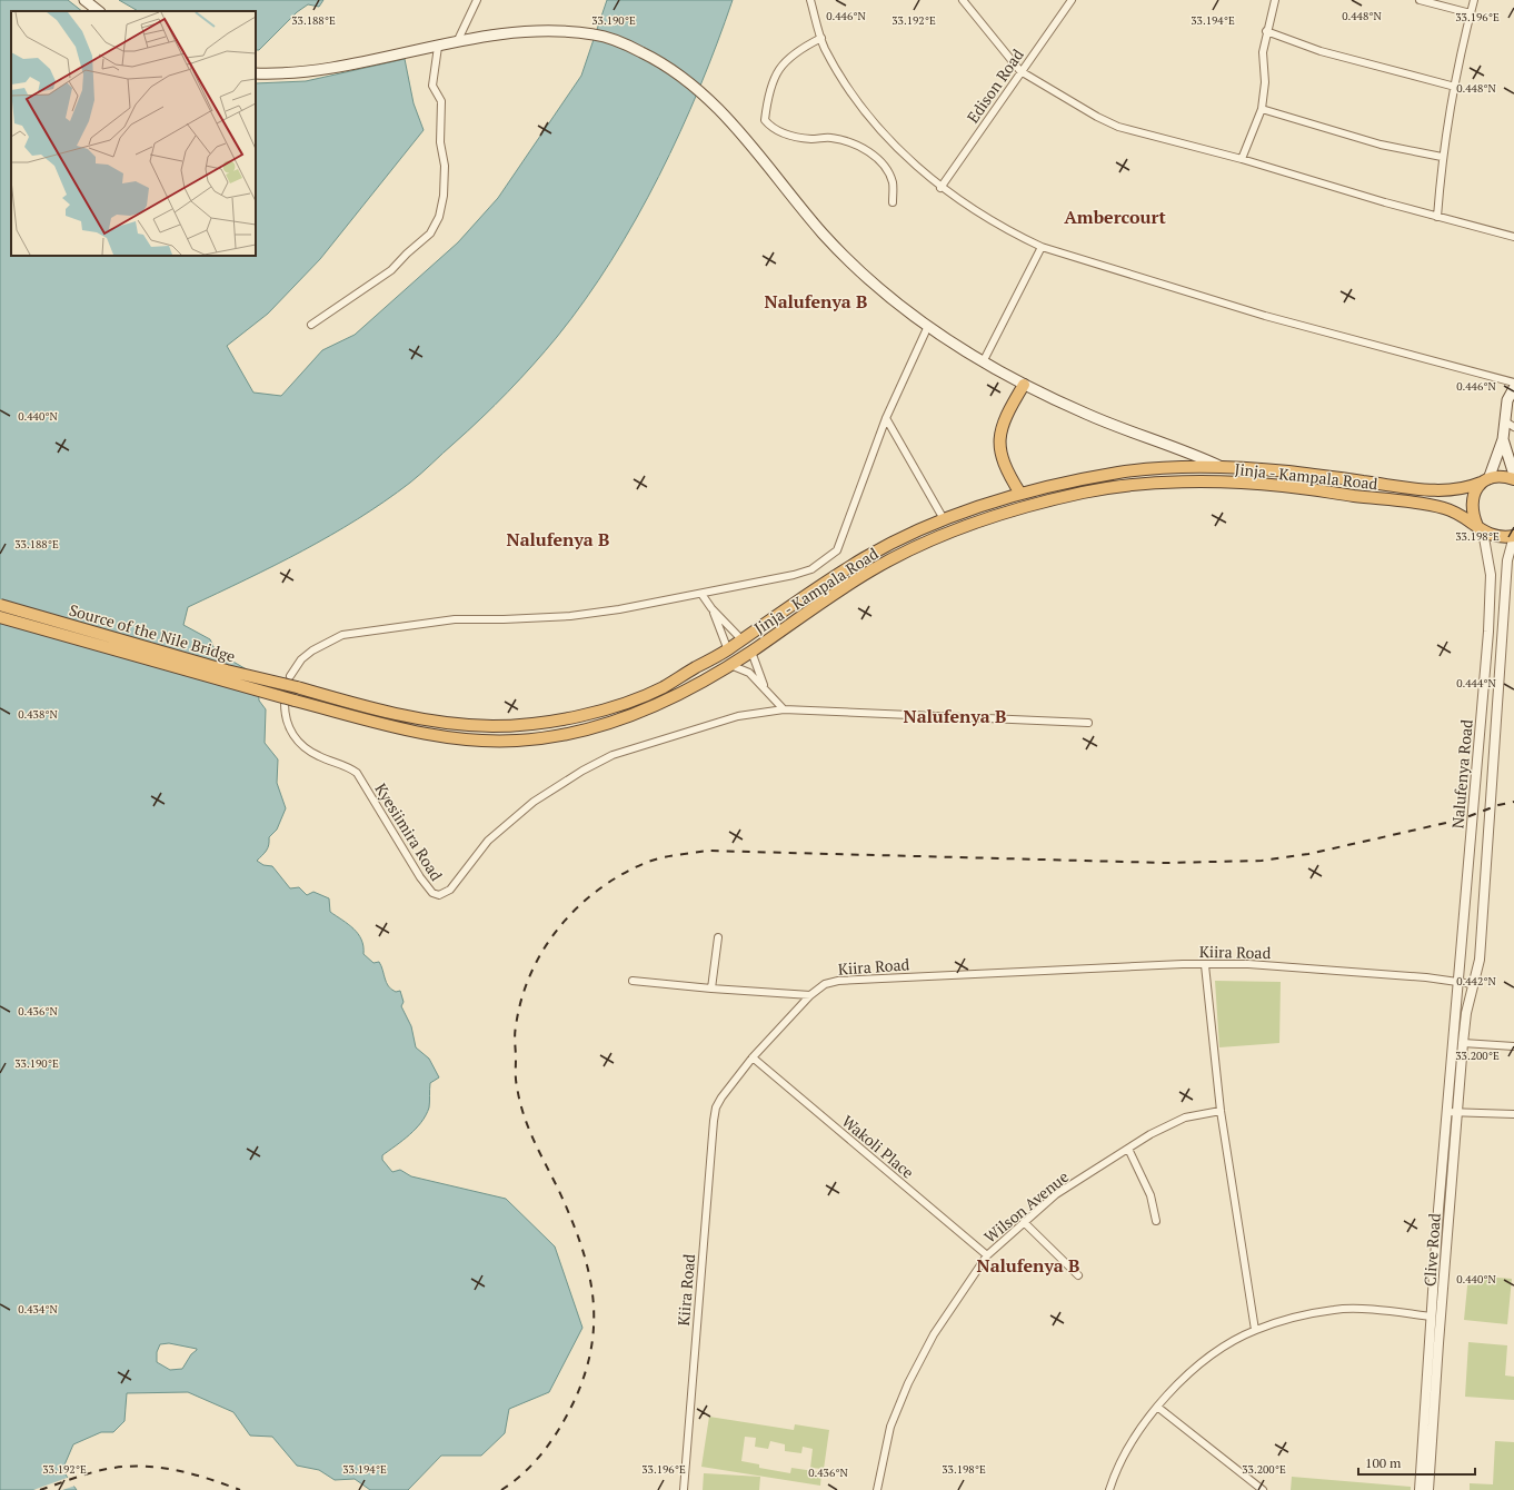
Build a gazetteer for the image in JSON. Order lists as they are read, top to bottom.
{
  "streets": {
    "highway": ["Jinja - Kampala Road", "Source of the Nile Bridge"],
    "street": [
      "Edison Road",
      "Nalufenya Road",
      "Kyesiimira Road",
      "Kiira Road",
      "Wakoli Place",
      "Wilson Avenue",
      "Clive Road"
    ]
  },
  "crossings": [
    ["Jinja - Kampala Road", "Source of the Nile Bridge"],
    ["Jinja - Kampala Road", "Nalufenya Road"],
    ["Jinja - Kampala Road", "Kyesiimira Road"],
    ["Source of the Nile Bridge", "Kyesiimira Road"],
    ["Nalufenya Road", "Kiira Road"],
    ["Nalufenya Road", "Clive Road"],
    ["Kiira Road", "Wakoli Place"],
    ["Wakoli Place", "Wilson Avenue"]
  ],
  "districts": [
    "Ambercourt",
    "Nalufenya B",
    "Nalufenya B",
    "Nalufenya B",
    "Nalufenya B"
  ],
  "scale_bar": "100 m",
  "coordinates": [
    "0.448°N",
    "0.446°N",
    "33.196°E",
    "33.192°E",
    "33.194°E",
    "33.188°E",
    "33.190°E",
    "0.440°N",
    "33.198°E",
    "0.444°N",
    "0.438°N",
    "0.442°N",
    "0.436°N",
    "33.200°E",
    "0.434°N"
  ]
}
